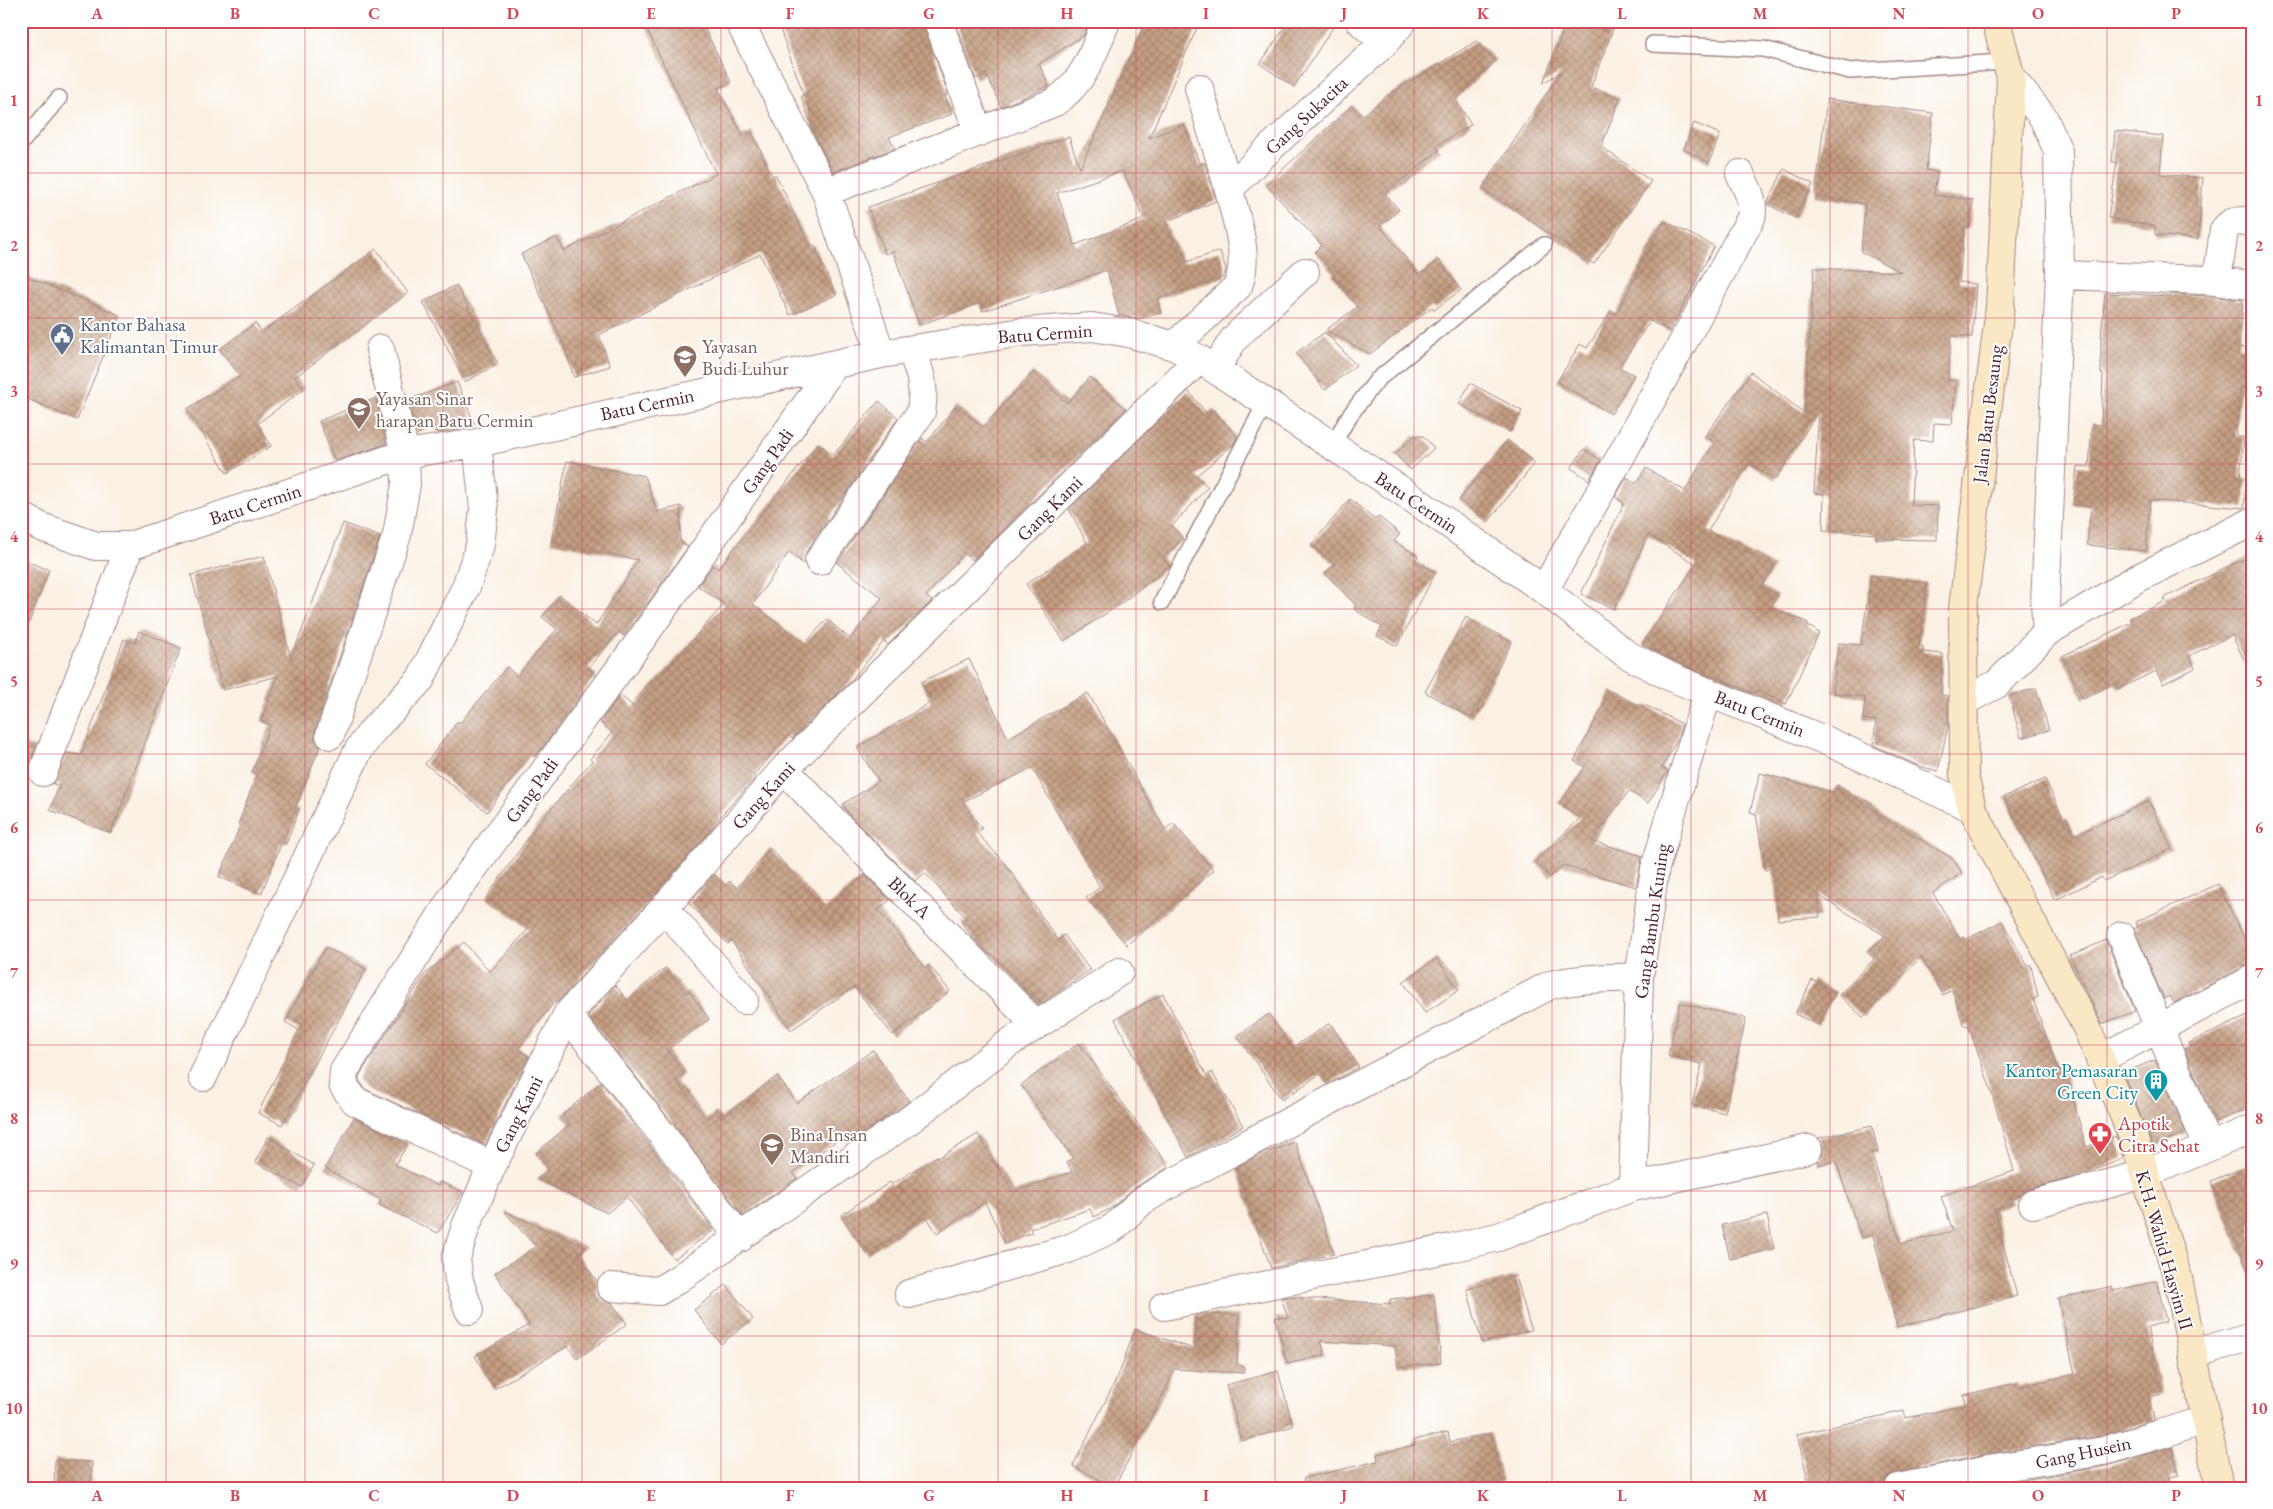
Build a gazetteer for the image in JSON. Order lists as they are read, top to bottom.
{
  "streets": {
    "street": [
      "Gang Sukacita",
      "Batu Cermin",
      "Jalan Batu Besaung",
      "Gang Padi",
      "Gang Kami",
      "Blok A",
      "Gang Bambu Kuning",
      "K.H. Wahid Hasyim II",
      "Gang Husein"
    ]
  },
  "crossings": [
    ["Batu Cermin", "Jalan Batu Besaung"],
    ["Batu Cermin", "Gang Padi"],
    ["Batu Cermin", "Gang Kami"],
    ["Batu Cermin", "Gang Bambu Kuning"],
    ["Batu Cermin", "K.H. Wahid Hasyim II"],
    ["Jalan Batu Besaung", "K.H. Wahid Hasyim II"],
    ["Gang Padi", "Gang Kami"],
    ["Gang Kami", "Blok A"],
    ["K.H. Wahid Hasyim II", "Gang Husein"]
  ],
  "places": {
    "public building": ["Kantor Bahasa Kalimantan Timur"],
    "school or university": ["Yayasan Budi Luhur", "Yayasan Sinar harapan Batu Cermin", "Bina Insan Mandiri"],
    "building": ["Kantor Pemasaran Green City"],
    "pharmacy": ["Apotik Citra Sehat"]
  },
  "grid": {
    "columns": [
      "A",
      "B",
      "C",
      "D",
      "E",
      "F",
      "G",
      "H",
      "I",
      "J",
      "K",
      "L",
      "M",
      "N",
      "O",
      "P"
    ],
    "rows": [
      "1",
      "2",
      "3",
      "4",
      "5",
      "6",
      "7",
      "8",
      "9",
      "10"
    ]
  }
}
